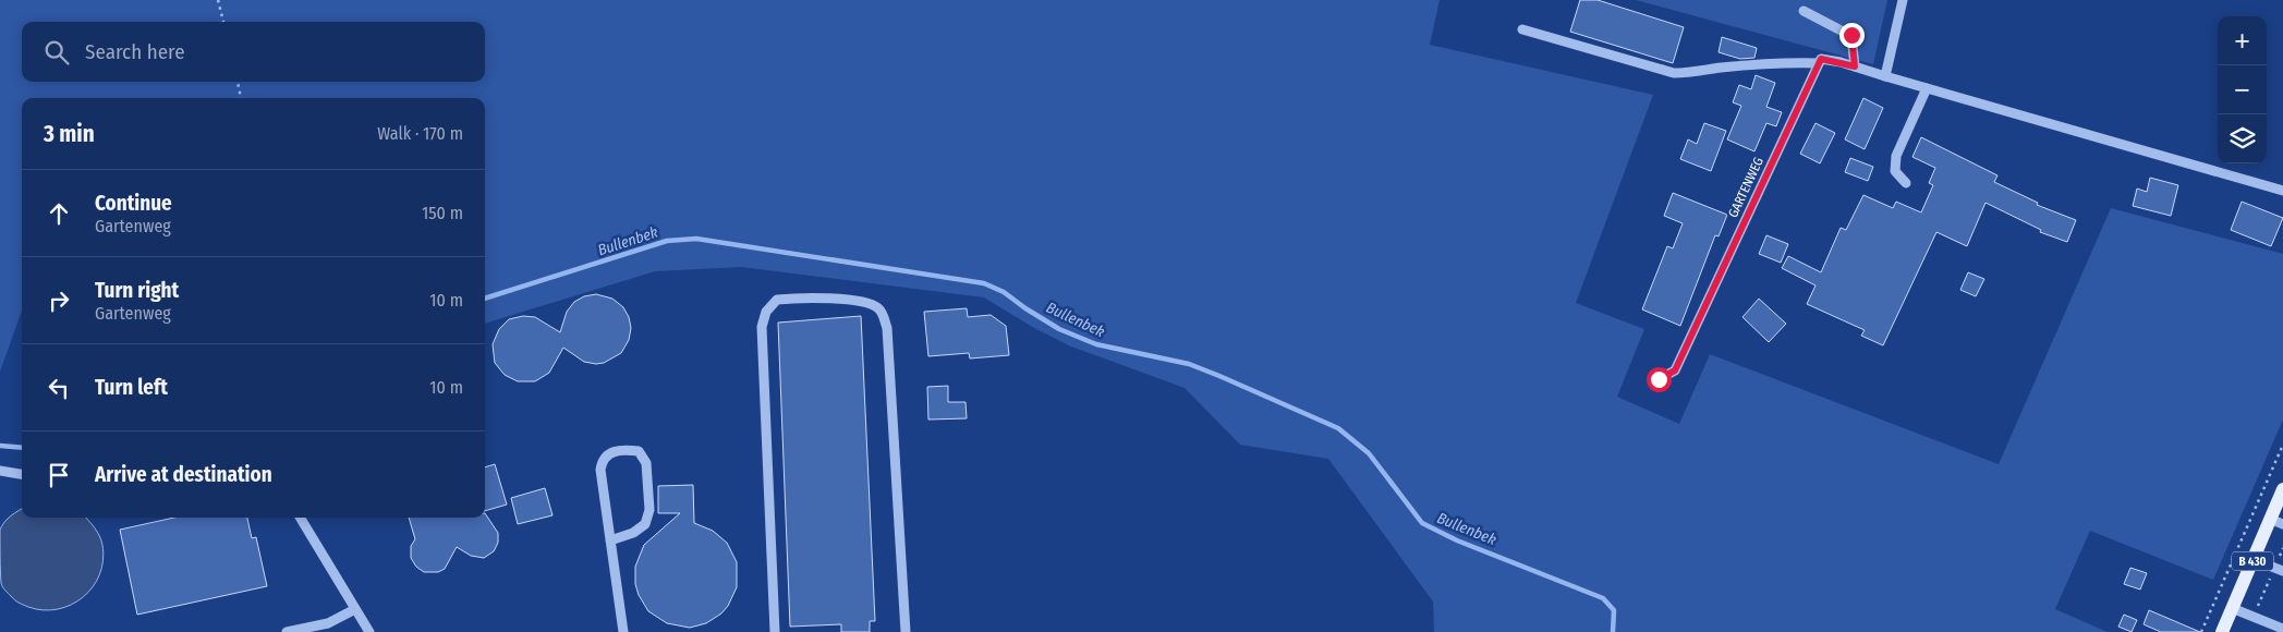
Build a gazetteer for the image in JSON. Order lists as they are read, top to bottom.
{
  "streets": {
    "main road": ["B 430"],
    "street": ["GARTENWEG"]
  },
  "water": ["Bullenbek"],
  "page": {
    "map_buttons": ["+", "−"],
    "search": "Search here",
    "heading": ["3 min", "Walk · 170 m"],
    "list": [
      ["Continue", "Gartenweg", "150 m"],
      ["Turn right", "Gartenweg", "10 m"],
      ["Turn left", "10 m"],
      "Arrive at destination"
    ]
  }
}
